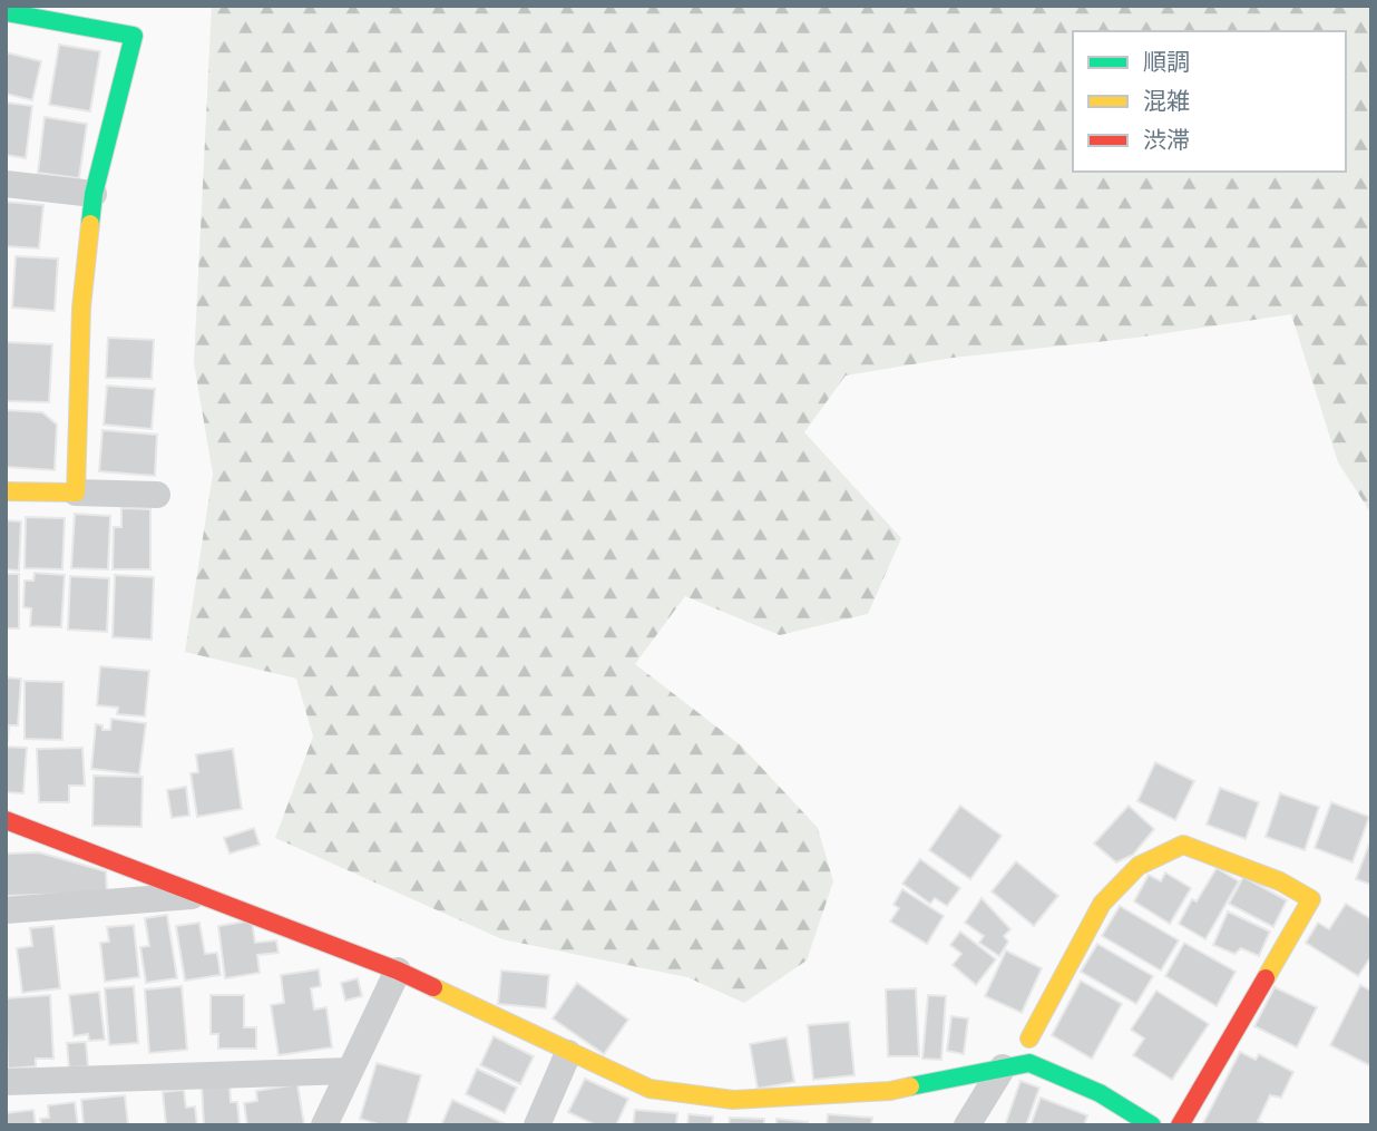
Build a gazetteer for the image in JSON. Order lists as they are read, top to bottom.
{
  "legend": ["順調", "混雑", "渋滞"]
}
